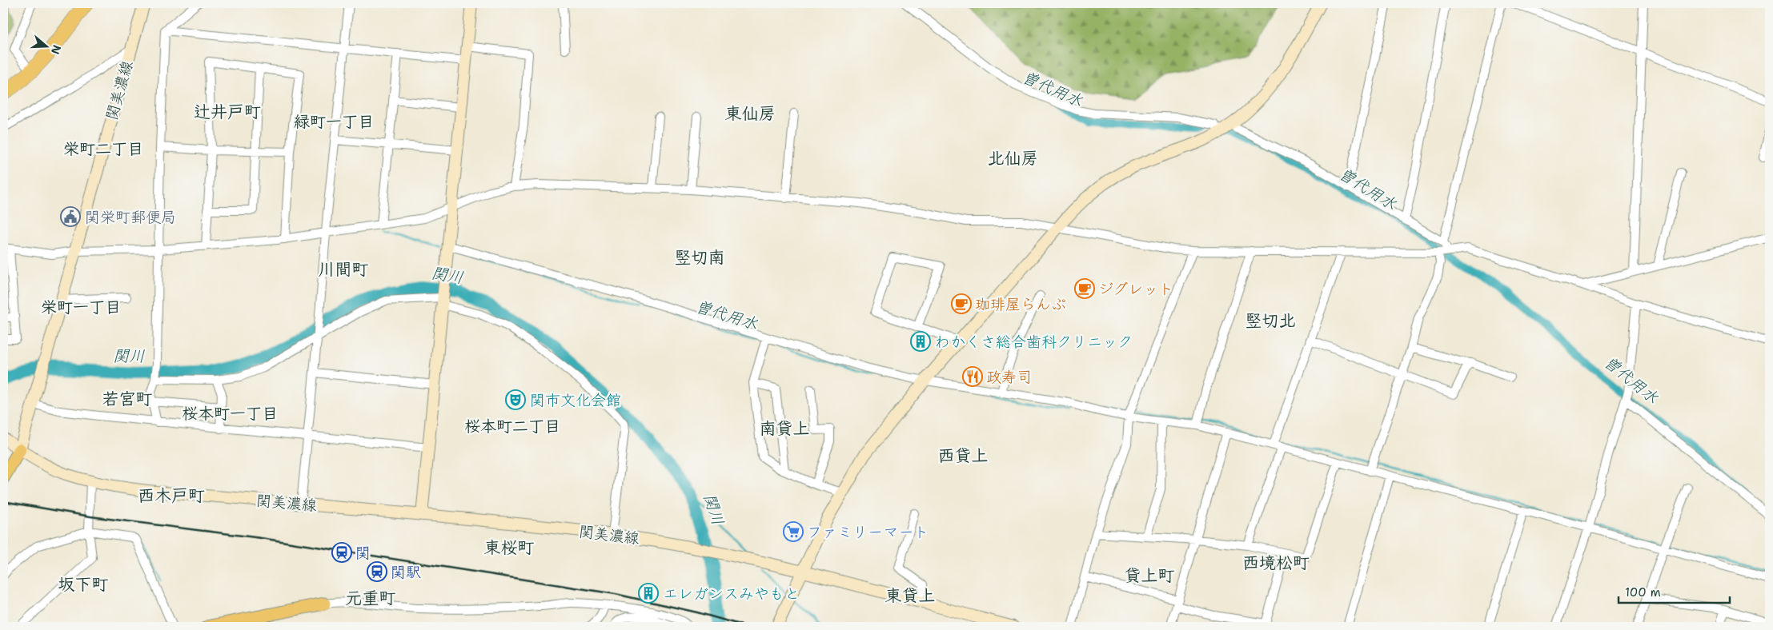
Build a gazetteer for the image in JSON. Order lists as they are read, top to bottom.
{
  "streets": {
    "main road": ["関美濃線"]
  },
  "districts": [
    "辻井戸町",
    "東仙房",
    "緑町一丁目",
    "栄町二丁目",
    "北仙房",
    "竪切南",
    "川間町",
    "栄町一丁目",
    "竪切北",
    "若宮町",
    "桜本町一丁目",
    "桜本町二丁目",
    "南貸上",
    "西貸上",
    "西木戸町",
    "東桜町",
    "西境松町",
    "貸上町",
    "坂下町",
    "東貸上",
    "元重町"
  ],
  "water": ["曽代用水", "関川"],
  "places": {
    "public building": ["関栄町郵便局"],
    "cafe": ["ジグレット", "珈琲屋らんぷ"],
    "building": ["わかくさ総合歯科クリニック", "エレガンスみやもと"],
    "restaurant": ["政寿司"],
    "theatre": ["関市文化会館"],
    "supermarket": ["ファミリーマート"],
    "station": ["関", "関駅"]
  },
  "scale_bar": "100 m",
  "north": "right"
}
